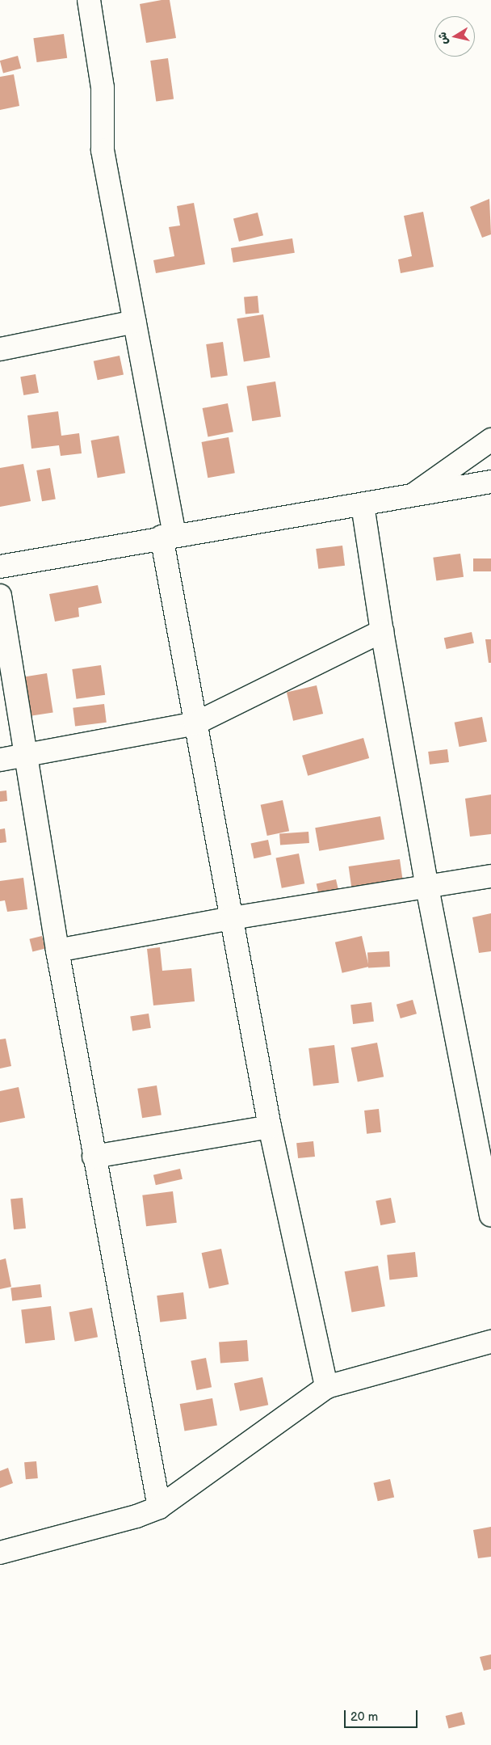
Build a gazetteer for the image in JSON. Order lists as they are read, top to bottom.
{
  "scale_bar": "20 m",
  "north": "left"
}
